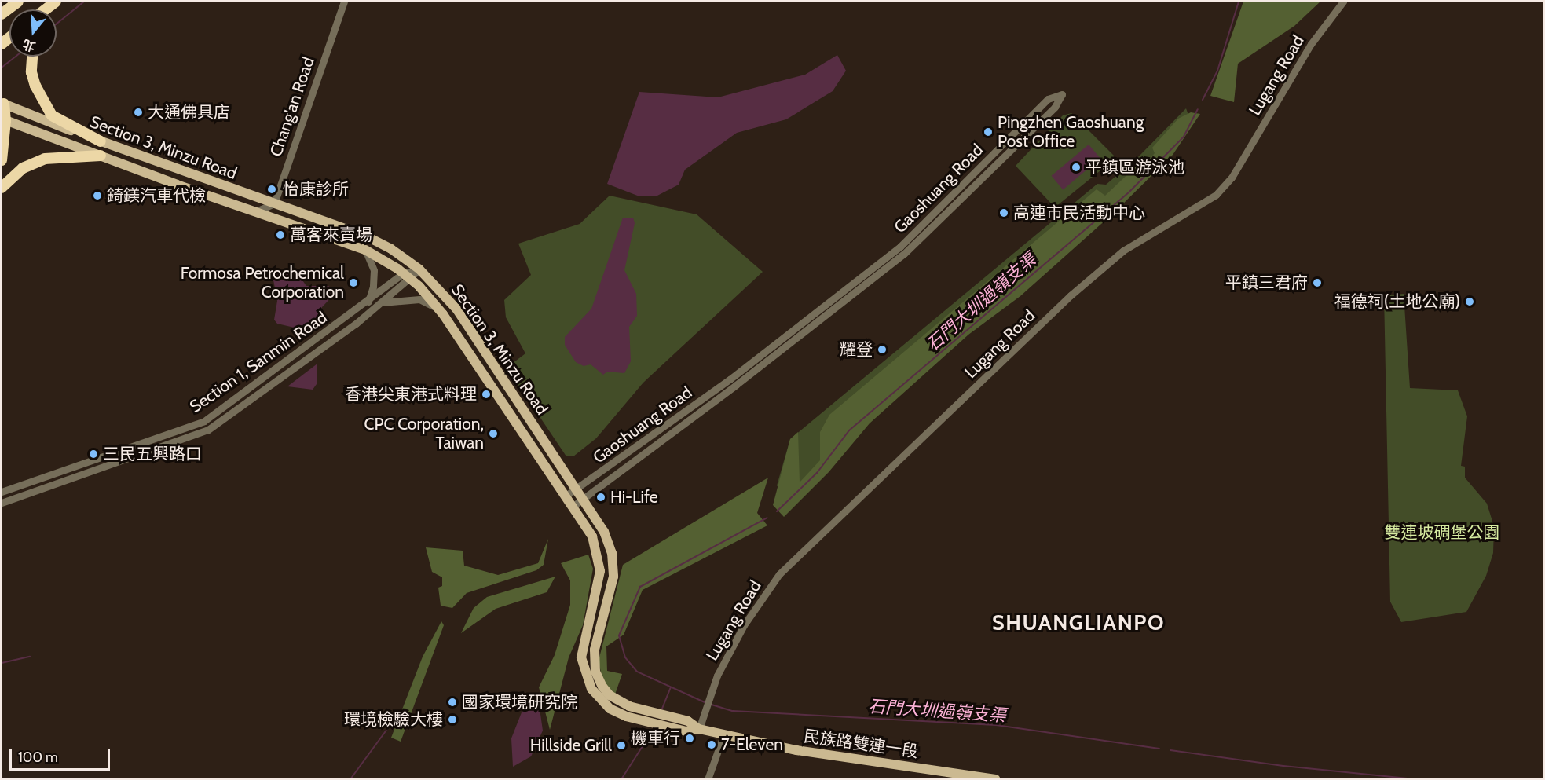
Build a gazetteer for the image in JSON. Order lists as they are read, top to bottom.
{
  "streets": {
    "main road": ["Section 3, Minzu Road", "民族路雙連一段"],
    "street": [
      "Lugang Road",
      "Chang'an Road",
      "Gaoshuang Road",
      "Section 1, Sanmin Road"
    ]
  },
  "crossings": [
    ["Lugang Road", "Section 3, Minzu Road"],
    ["Chang'an Road", "Section 3, Minzu Road"],
    ["Section 3, Minzu Road", "Gaoshuang Road"],
    ["Section 3, Minzu Road", "Section 1, Sanmin Road"],
    ["Section 3, Minzu Road", "民族路雙連一段"]
  ],
  "districts": ["SHUANGLIANPO"],
  "water": ["石門大圳過嶺支渠"],
  "parks": ["雙連坡碉堡公園"],
  "places": [
    "大通佛具店",
    "Pingzhen Gaoshuang Post Office",
    "平鎮區游泳池",
    "怡康診所",
    "錡鎂汽車代檢",
    "高連市民活動中心",
    "萬客來賣場",
    "Formosa Petrochemical Corporation",
    "平鎮三君府",
    "福德祠(土地公廟)",
    "耀登",
    "香港尖東港式料理",
    "CPC Corporation, Taiwan",
    "三民五興路口",
    "Hi-Life",
    "國家環境研究院",
    "環境檢驗大樓",
    "機車行",
    "7-Eleven",
    "Hillside Grill"
  ],
  "scale_bar": "100 m",
  "north": "bottom"
}
